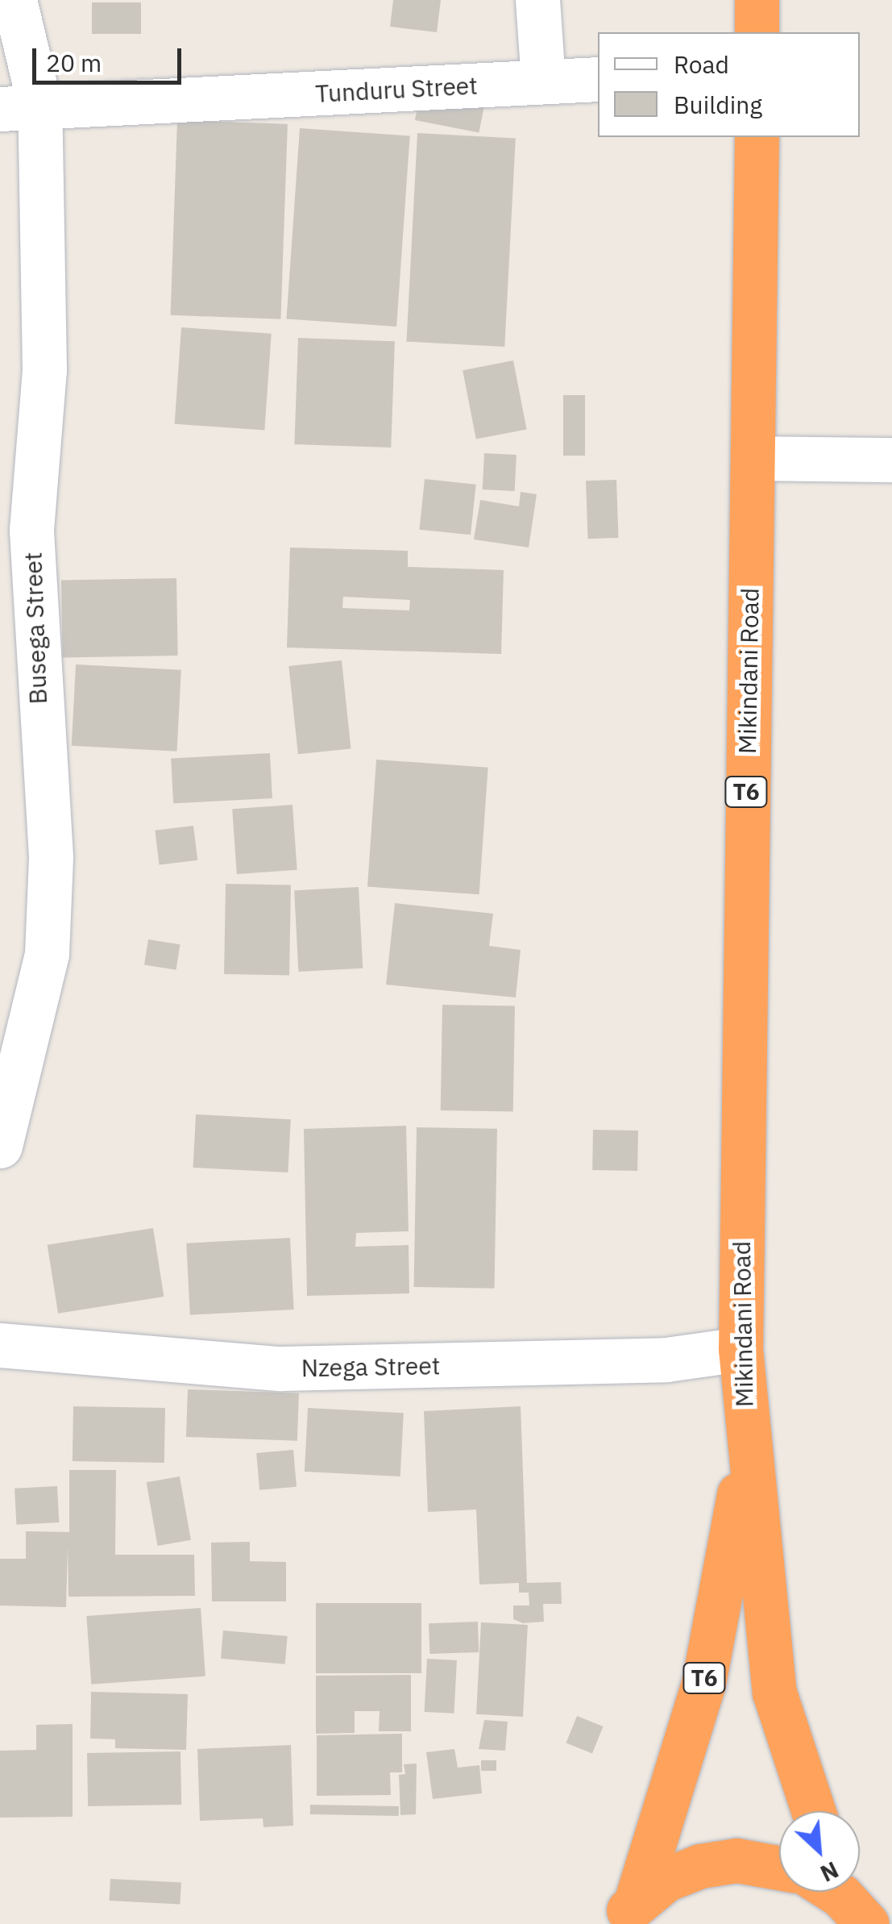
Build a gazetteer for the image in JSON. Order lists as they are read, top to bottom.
{
  "streets": {
    "highway": ["Mikindani Road", "T6"],
    "street": ["Tunduru Street", "Busega Street", "Nzega Street"]
  },
  "crossings": [
    ["Tunduru Street", "Busega Street"],
    ["Mikindani Road", "T6"],
    ["Mikindani Road", "Nzega Street"]
  ],
  "legend": ["Road", "Building"],
  "scale_bar": "20 m",
  "north": "bottom right"
}
